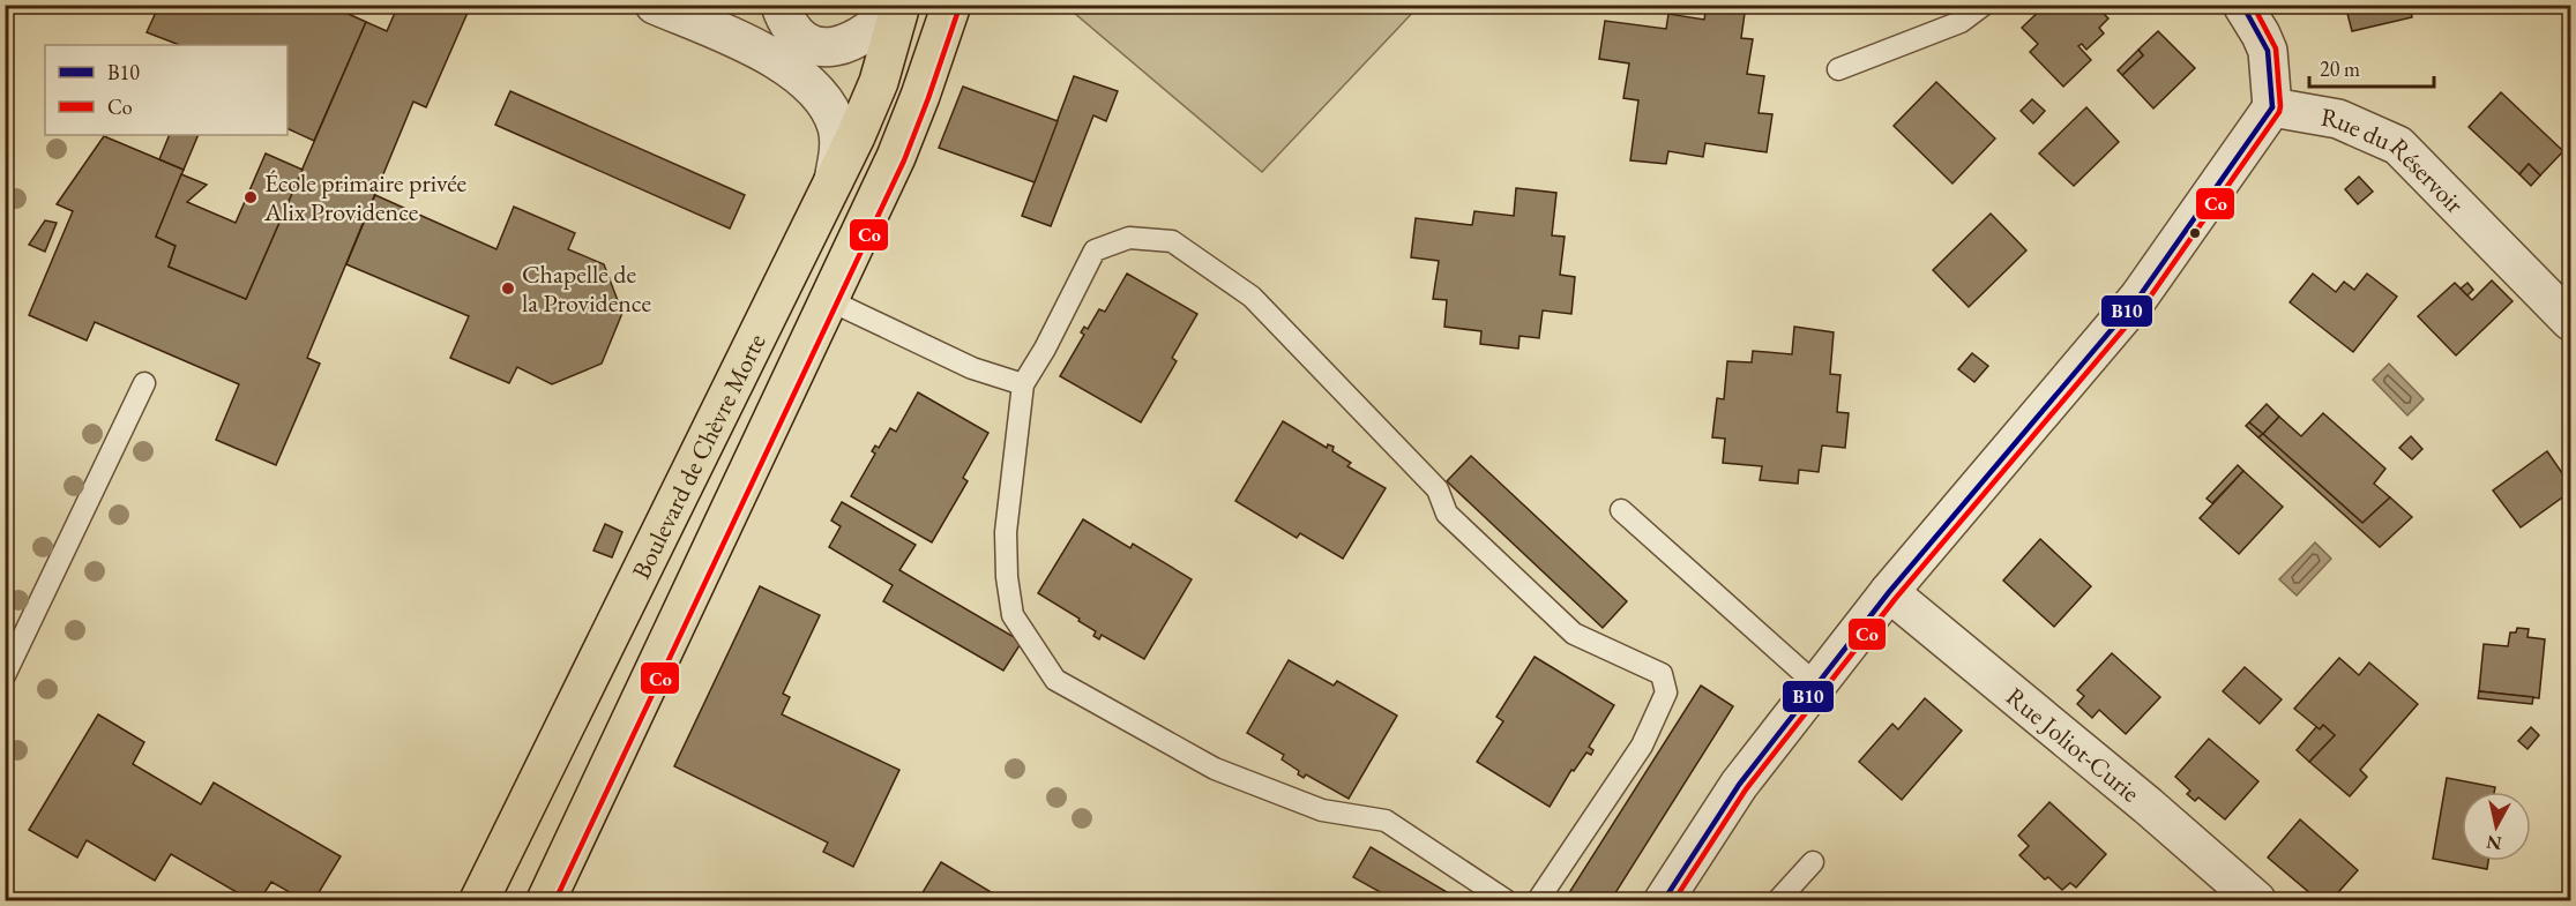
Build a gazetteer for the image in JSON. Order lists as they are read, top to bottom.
{
  "streets": {
    "main road": ["Boulevard de Chèvre Morte"],
    "street": ["Rue du Réservoir", "Rue Joliot-Curie"]
  },
  "places": ["École primaire privée Alix Providence", "Chapelle de la Providence"],
  "lines": ["transit line B10", "transit line Co"],
  "legend": ["B10", "Co"],
  "scale_bar": "20 m",
  "north": "bottom"
}
